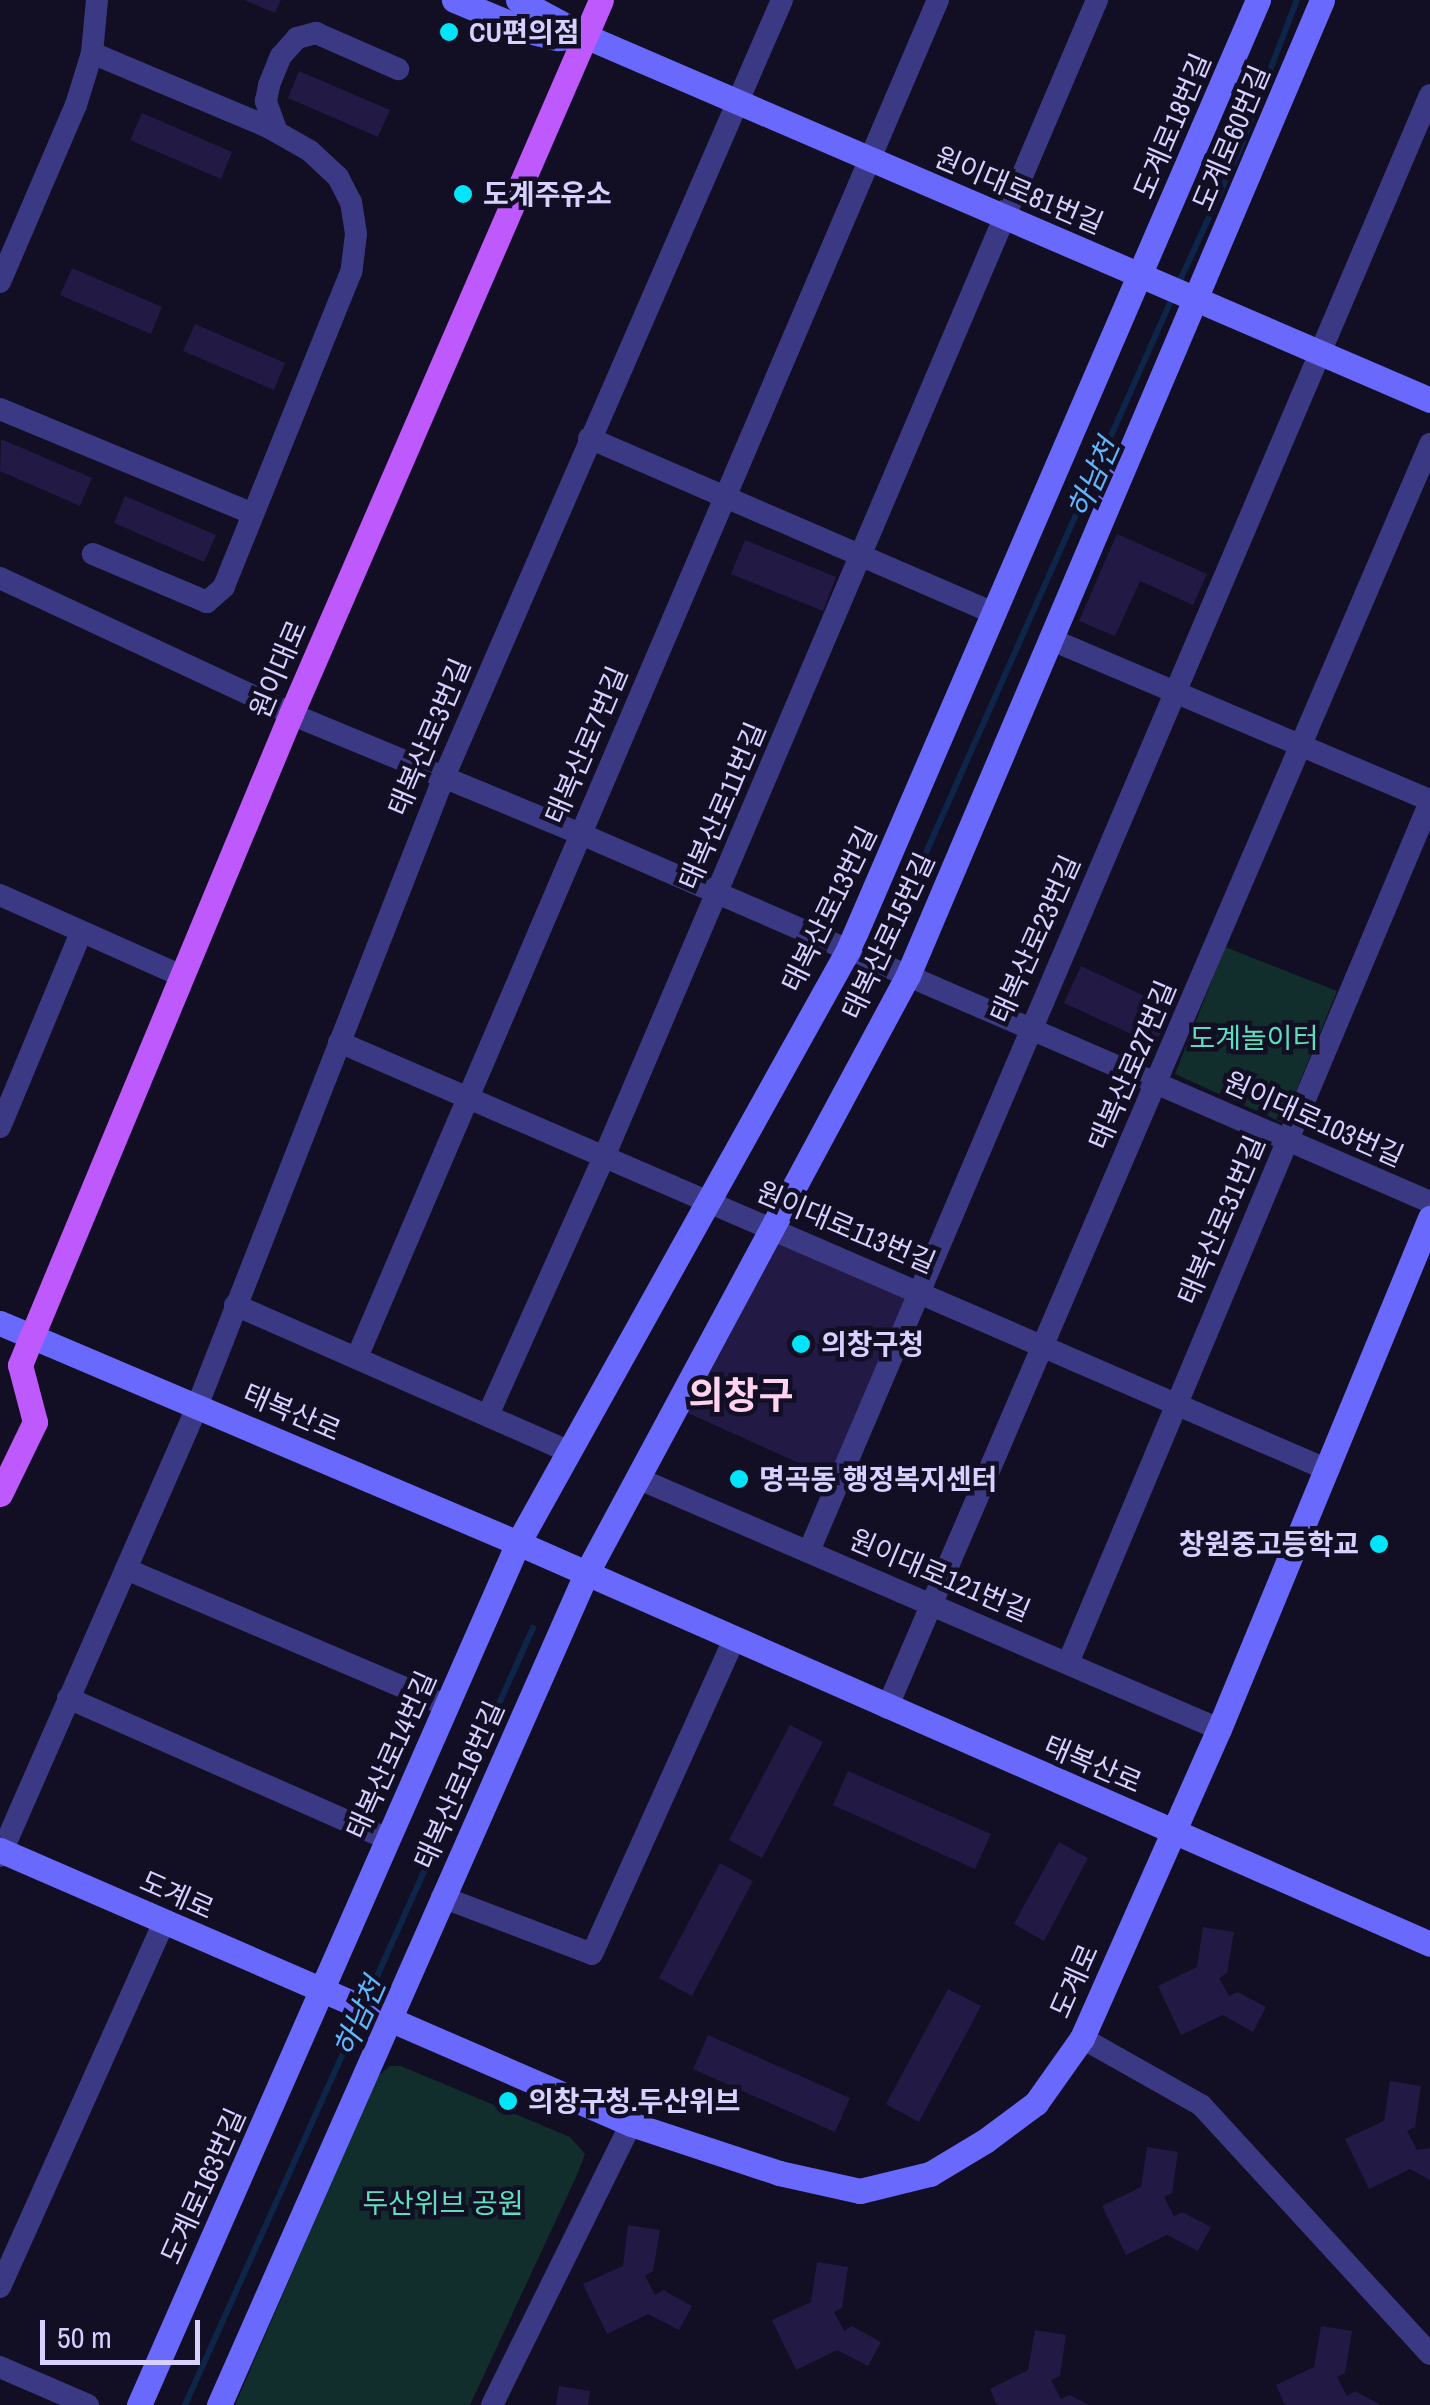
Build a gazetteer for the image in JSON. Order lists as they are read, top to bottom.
{
  "streets": {
    "main road": ["원이대로"],
    "street": [
      "도계로18번길",
      "도계로60번길",
      "원이대로81번길",
      "태복산로3번길",
      "태복산로7번길",
      "태복산로11번길",
      "태복산로13번길",
      "태복산로15번길",
      "태복산로23번길",
      "태복산로27번길",
      "원이대로103번길",
      "태복산로31번길",
      "원이대로113번길",
      "태복산로",
      "원이대로121번길",
      "태복산로14번길",
      "태복산로16번길",
      "도계로",
      "도계로163번길"
    ]
  },
  "crossings": [
    ["도계로18번길", "원이대로81번길"],
    ["도계로18번길", "태복산로13번길"],
    ["도계로60번길", "원이대로81번길"],
    ["도계로60번길", "태복산로15번길"],
    ["원이대로81번길", "원이대로"],
    ["원이대로81번길", "태복산로3번길"],
    ["원이대로81번길", "태복산로7번길"],
    ["원이대로81번길", "태복산로11번길"],
    ["원이대로81번길", "태복산로13번길"],
    ["원이대로81번길", "태복산로15번길"],
    ["원이대로81번길", "태복산로23번길"],
    ["원이대로", "원이대로103번길"],
    ["원이대로", "태복산로"],
    ["태복산로3번길", "원이대로103번길"],
    ["태복산로3번길", "원이대로113번길"],
    ["태복산로3번길", "태복산로"],
    ["태복산로3번길", "도계로"],
    ["태복산로7번길", "원이대로103번길"],
    ["태복산로7번길", "원이대로113번길"],
    ["태복산로11번길", "원이대로103번길"],
    ["태복산로11번길", "원이대로113번길"],
    ["태복산로13번길", "원이대로103번길"],
    ["태복산로13번길", "원이대로113번길"],
    ["태복산로13번길", "태복산로"],
    ["태복산로13번길", "태복산로14번길"],
    ["태복산로15번길", "원이대로103번길"],
    ["태복산로15번길", "원이대로113번길"],
    ["태복산로15번길", "태복산로"],
    ["태복산로15번길", "원이대로121번길"],
    ["태복산로15번길", "태복산로16번길"],
    ["태복산로23번길", "원이대로103번길"],
    ["태복산로23번길", "원이대로113번길"],
    ["태복산로23번길", "원이대로121번길"],
    ["태복산로27번길", "원이대로103번길"],
    ["태복산로27번길", "원이대로113번길"],
    ["태복산로27번길", "태복산로"],
    ["태복산로27번길", "원이대로121번길"],
    ["원이대로103번길", "태복산로31번길"],
    ["태복산로31번길", "원이대로113번길"],
    ["태복산로31번길", "원이대로121번길"],
    ["원이대로113번길", "도계로"],
    ["태복산로", "태복산로14번길"],
    ["태복산로", "태복산로16번길"],
    ["태복산로", "도계로"],
    ["원이대로121번길", "도계로"],
    ["태복산로14번길", "도계로"],
    ["태복산로14번길", "도계로163번길"],
    ["태복산로16번길", "도계로"],
    ["도계로", "도계로163번길"]
  ],
  "districts": ["의창구"],
  "water": ["하남천"],
  "parks": ["도계놀이터", "두산위브 공원"],
  "places": [
    "CU편의점",
    "도계주유소",
    "의창구청",
    "명곡동 행정복지센터",
    "창원중고등학교",
    "의창구청.두산위브"
  ],
  "scale_bar": "50 m"
}
